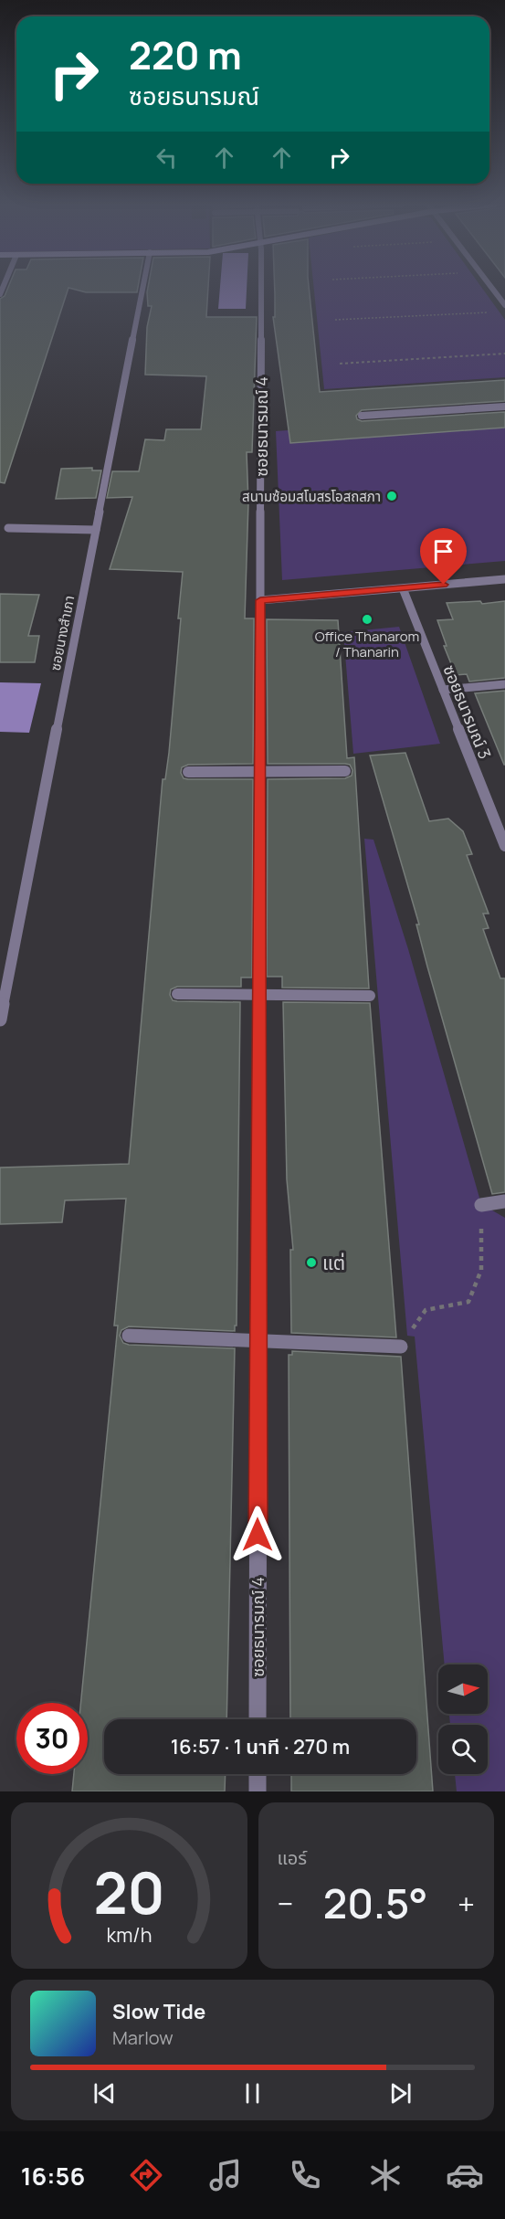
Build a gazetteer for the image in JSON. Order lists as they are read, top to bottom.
{
  "streets": {
    "street": ["ซอยธนารมณ์ 4", "ซอยนางสำเภา", "ซอยธนารมณ์ 3"]
  },
  "places": ["สนามซ้อมสโมสรโอสถสภา", "Office Thanarom / Thanarin", "แต่"],
  "north": "right",
  "page": {
    "turn": ["220 m", "ซอยธนารมณ์"],
    "limit": "30",
    "trip": "16:57 · 1 นาที · 270 m",
    "tile": "แอร์",
    "heat": ["−", "20.5°", "+"],
    "song": ["Slow Tide", "Marlow"],
    "tabs": "16:56",
    "gauge": ["20", "km/h"]
  }
}
